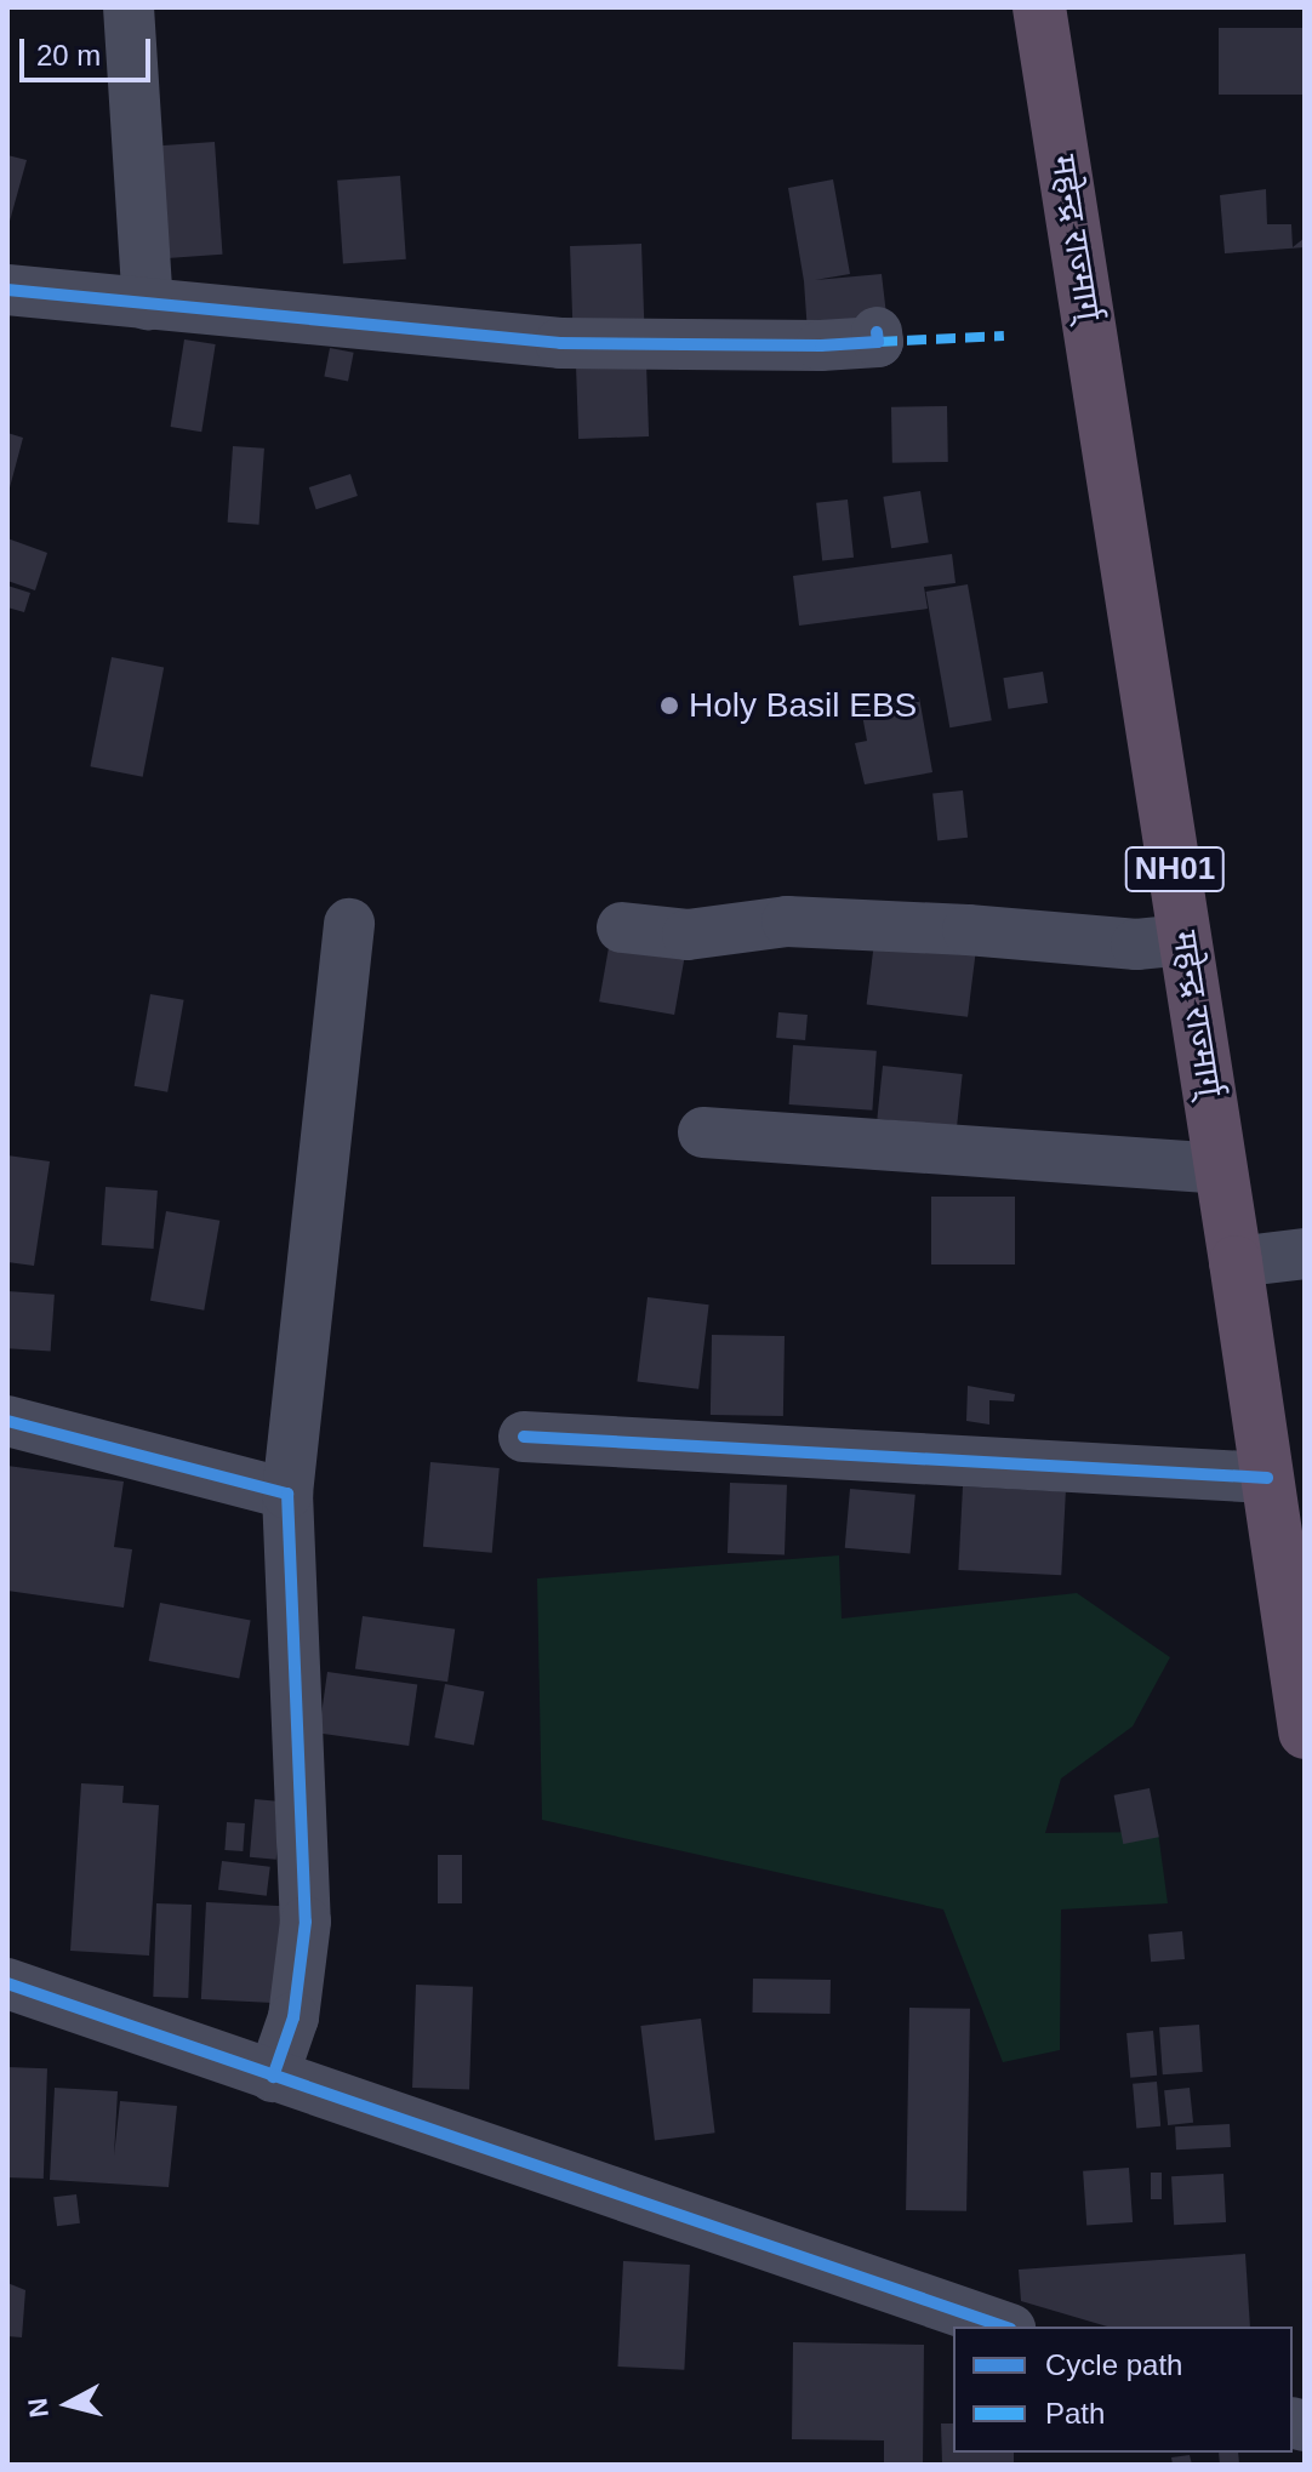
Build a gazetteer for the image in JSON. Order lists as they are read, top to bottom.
{
  "streets": {
    "highway": ["महेन्द्र राज्मार्ग्", "NH01"]
  },
  "places": ["Holy Basil EBS"],
  "legend": ["Cycle path", "Path"],
  "scale_bar": "20 m",
  "north": "left"
}
